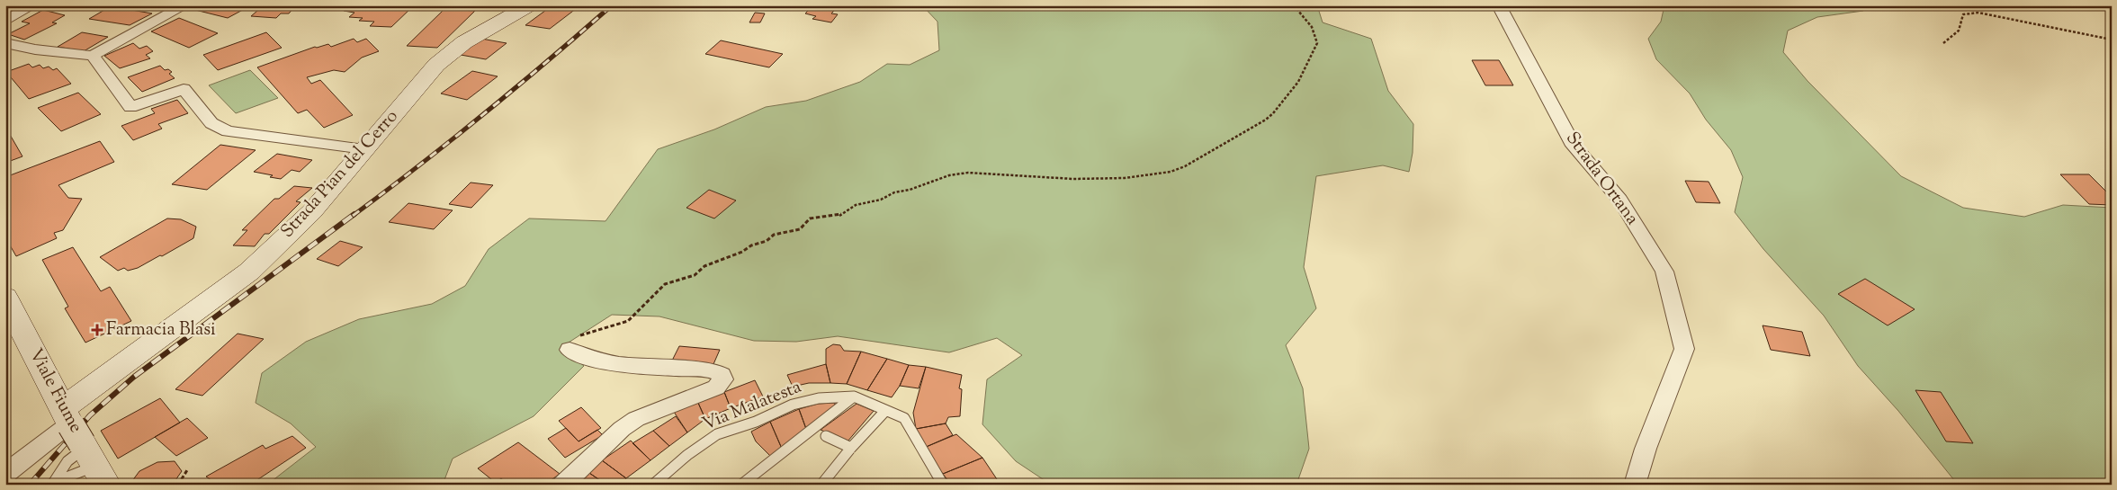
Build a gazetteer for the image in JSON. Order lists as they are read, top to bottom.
{
  "streets": {
    "street": ["Strada Pian del Cerro", "Strada Ortana", "Viale Fiume"],
    "lane": ["Via Malatesta"]
  },
  "crossings": [
    ["Strada Pian del Cerro", "Viale Fiume"]
  ],
  "places": {
    "health": ["Farmacia Blasi"]
  }
}
